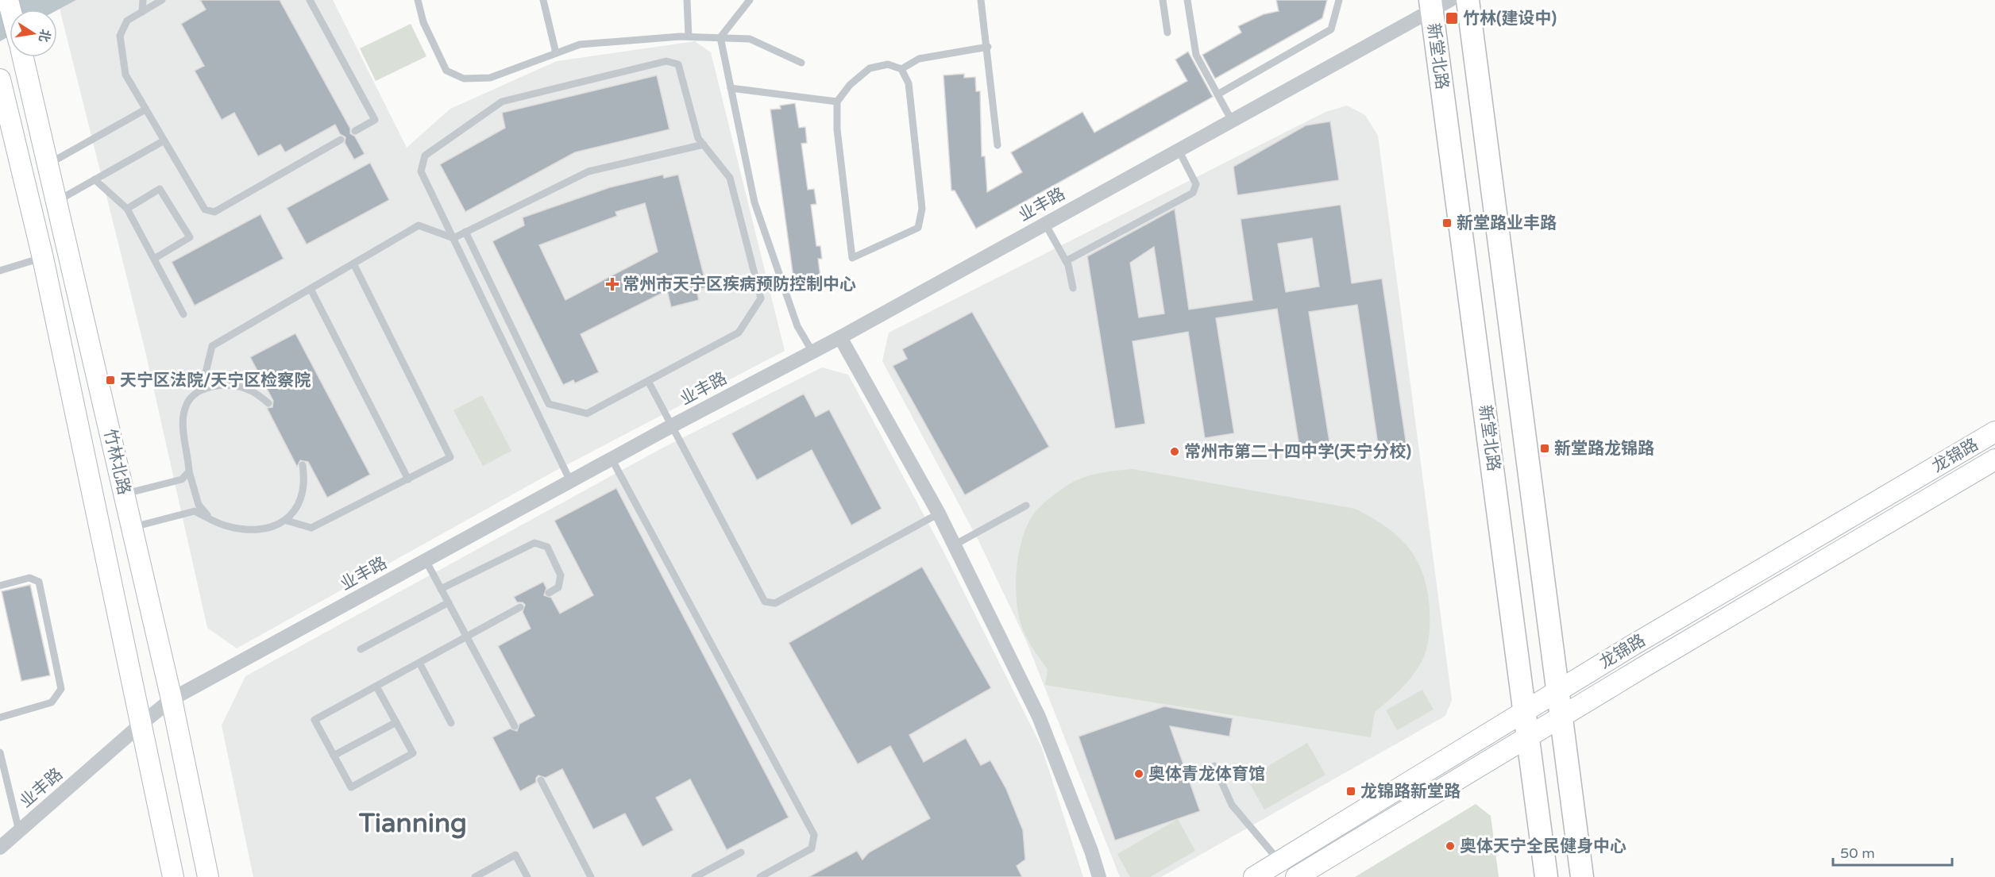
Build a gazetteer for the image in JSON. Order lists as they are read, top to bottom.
{
  "streets": {
    "main road": ["新堂北路", "龙锦路", "竹林北路"],
    "street": ["业丰路"]
  },
  "crossings": [
    ["新堂北路", "业丰路"],
    ["新堂北路", "龙锦路"],
    ["业丰路", "竹林北路"]
  ],
  "districts": ["Tianning"],
  "places": {
    "transit": [
      "竹林(建设中)",
      "新堂路业丰路",
      "天宁区法院/天宁区检察院",
      "新堂路龙锦路",
      "龙锦路新堂路"
    ],
    "health": ["常州市天宁区疾病预防控制中心"],
    "other": ["常州市第二十四中学(天宁分校)", "奥体青龙体育馆", "奥体天宁全民健身中心"]
  },
  "scale_bar": "50 m",
  "north": "right"
}
